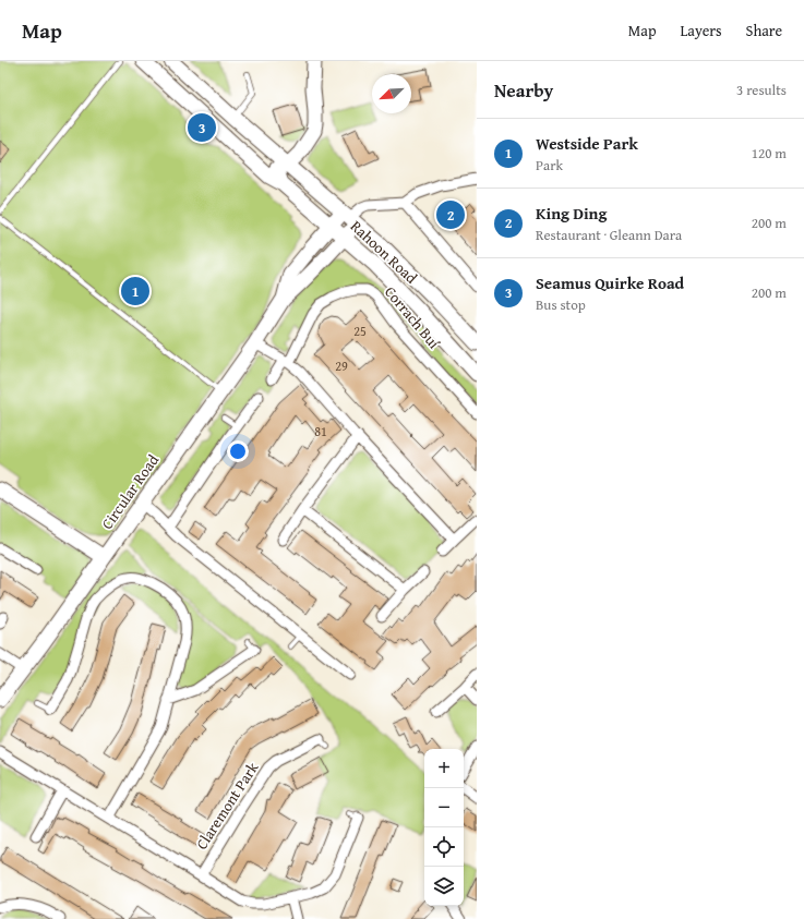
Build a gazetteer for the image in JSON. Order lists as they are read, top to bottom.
{
  "streets": {
    "street": [
      "Rahoon Road",
      "Corrach Buí",
      "Circular Road",
      "Claremont Park"
    ]
  },
  "crossings": [
    ["Rahoon Road", "Circular Road"]
  ],
  "house_numbers": ["25", "29", "81"],
  "north": "bottom left",
  "page": {
    "header": "Map",
    "nav": ["Map", "Layers", "Share"],
    "heading": ["Nearby", "3 results"],
    "pins": ["3", "2", "1"],
    "list": [
      {
        "mark": "1",
        "name": "Westside Park",
        "note": "Park",
        "value": "120 m"
      },
      {
        "mark": "2",
        "name": "King Ding",
        "note": "Restaurant · Gleann Dara",
        "value": "200 m"
      },
      {
        "mark": "3",
        "name": "Seamus Quirke Road",
        "note": "Bus stop",
        "value": "200 m"
      }
    ],
    "map_buttons": ["+", "−"]
  }
}
